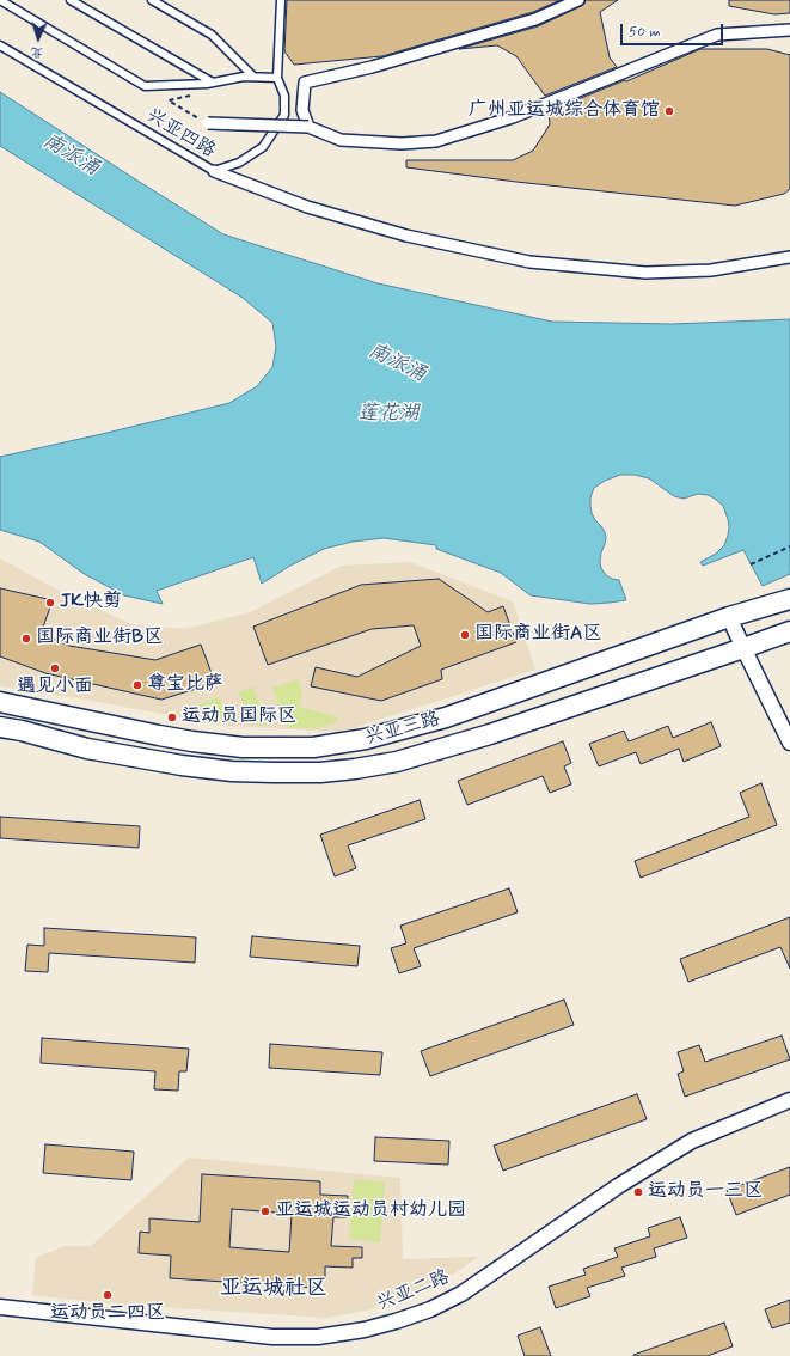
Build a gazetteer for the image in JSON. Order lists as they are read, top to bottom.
{
  "streets": {
    "street": ["兴亚三路", "兴亚二路"],
    "lane": ["兴亚四路"]
  },
  "districts": ["亚运城社区"],
  "water": ["南派涌", "莲花湖"],
  "places": [
    "广州亚运城综合体育馆",
    "JK快剪",
    "国际商业街A区",
    "国际商业街B区",
    "遇见小面",
    "尊宝比萨",
    "运动员国际区",
    "运动员一三区",
    "亚运城运动员村幼儿园",
    "运动员二四区"
  ],
  "scale_bar": "50 m",
  "north": "bottom"
}
